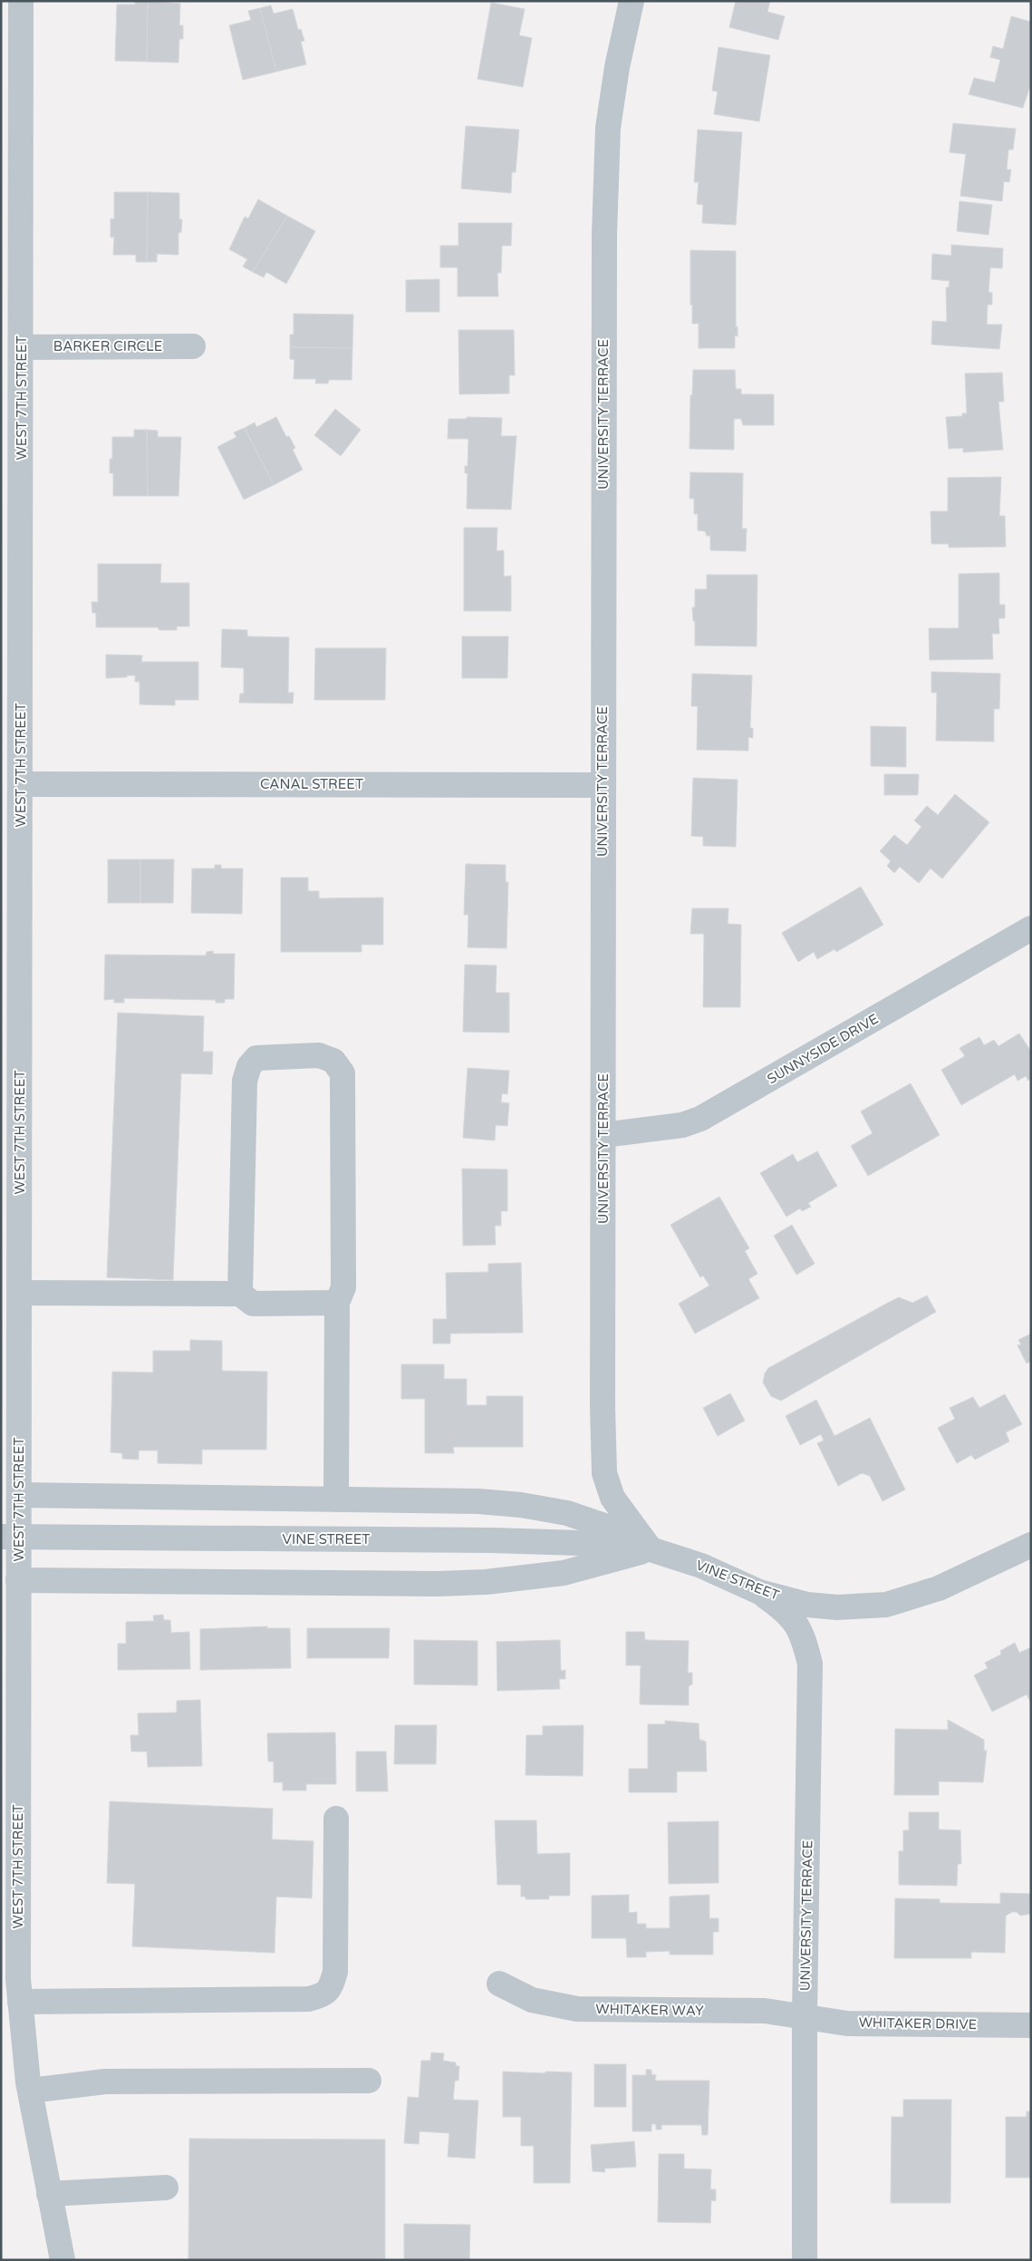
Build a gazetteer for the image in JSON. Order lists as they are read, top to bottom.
{
  "streets": {
    "street": [
      "BARKER CIRCLE",
      "WEST 7TH STREET",
      "UNIVERSITY TERRACE",
      "CANAL STREET",
      "SUNNYSIDE DRIVE",
      "VINE STREET",
      "WHITAKER WAY",
      "WHITAKER DRIVE"
    ]
  },
  "crossings": [
    ["BARKER CIRCLE", "WEST 7TH STREET"],
    ["WEST 7TH STREET", "CANAL STREET"],
    ["WEST 7TH STREET", "VINE STREET"],
    ["UNIVERSITY TERRACE", "CANAL STREET"],
    ["UNIVERSITY TERRACE", "SUNNYSIDE DRIVE"],
    ["UNIVERSITY TERRACE", "VINE STREET"],
    ["UNIVERSITY TERRACE", "WHITAKER WAY"],
    ["UNIVERSITY TERRACE", "WHITAKER DRIVE"],
    ["WHITAKER WAY", "WHITAKER DRIVE"]
  ]
}
